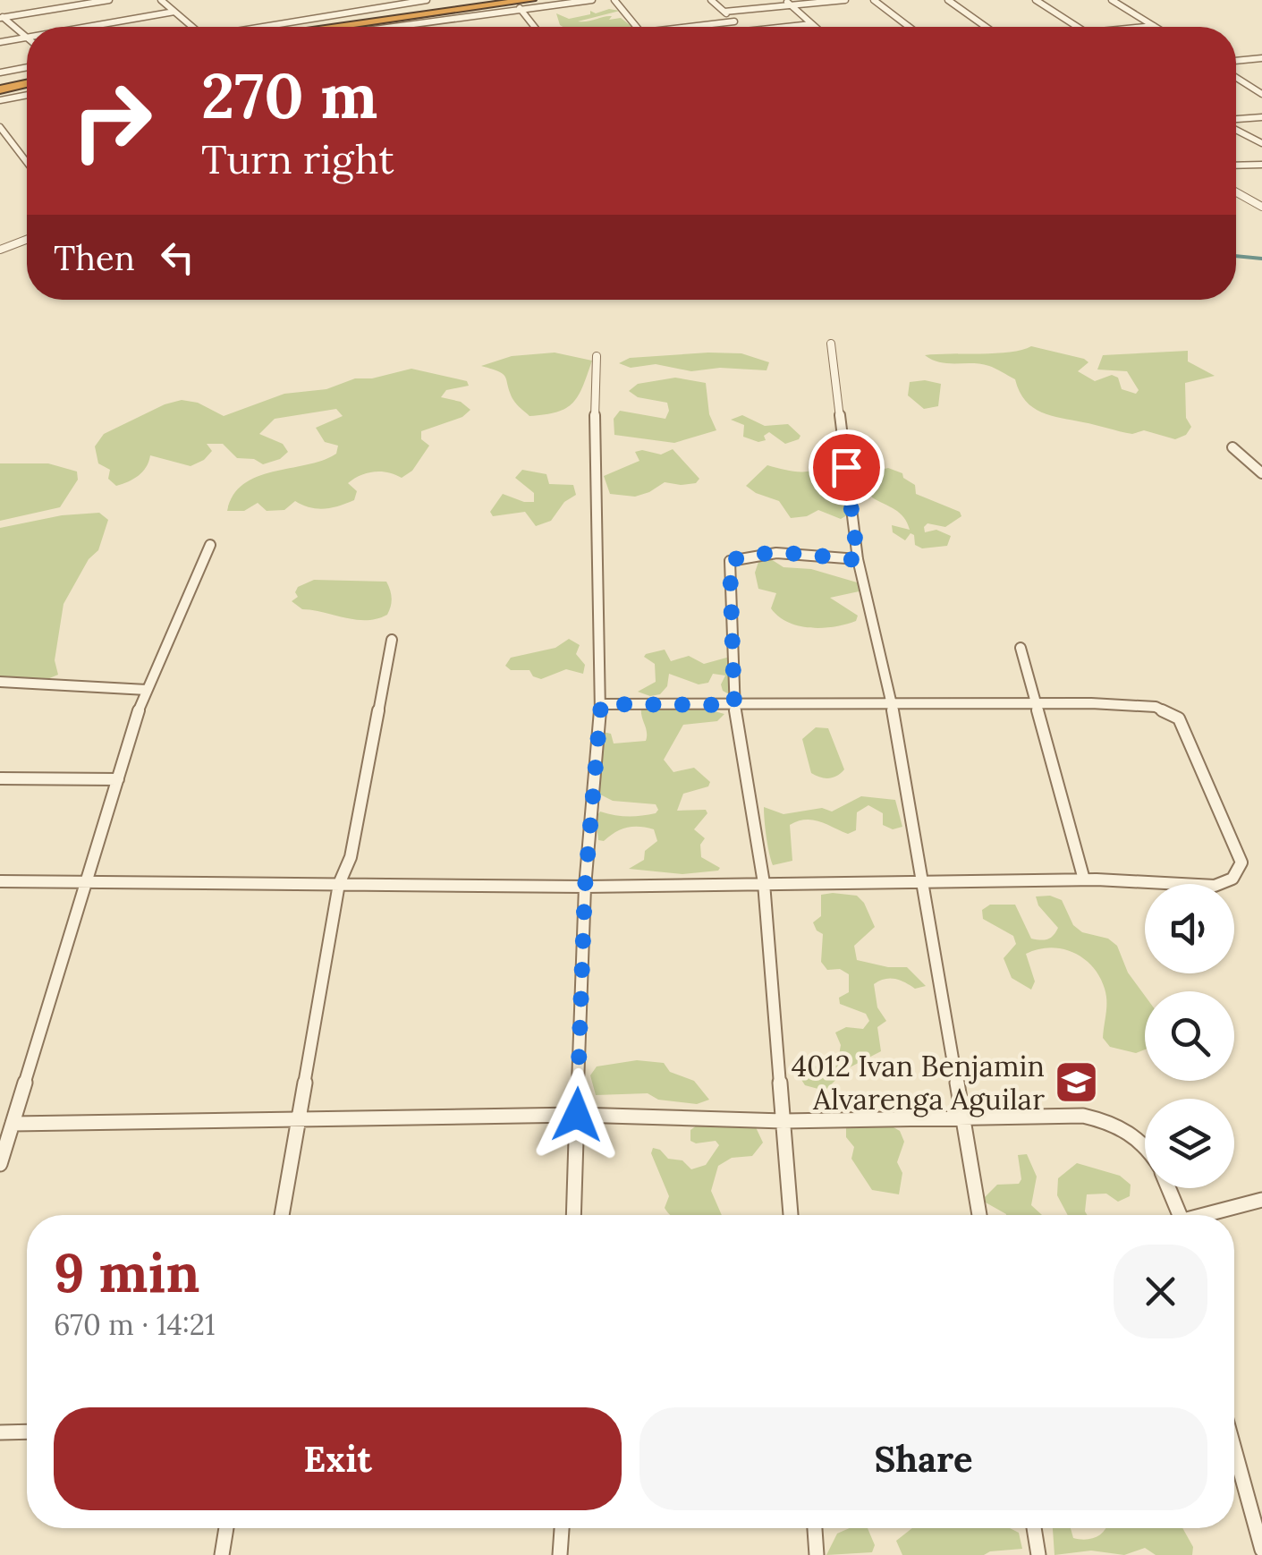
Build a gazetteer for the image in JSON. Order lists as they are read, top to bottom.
{
  "places": {
    "school or university": ["4012 Ivan Benjamin Alvarenga Aguilar"]
  },
  "page": {
    "turn": ["270 m", "Turn right"],
    "then": "Then",
    "heading": ["9 min", "670 m · 14:21"],
    "buttons": ["Exit", "Share"]
  }
}
